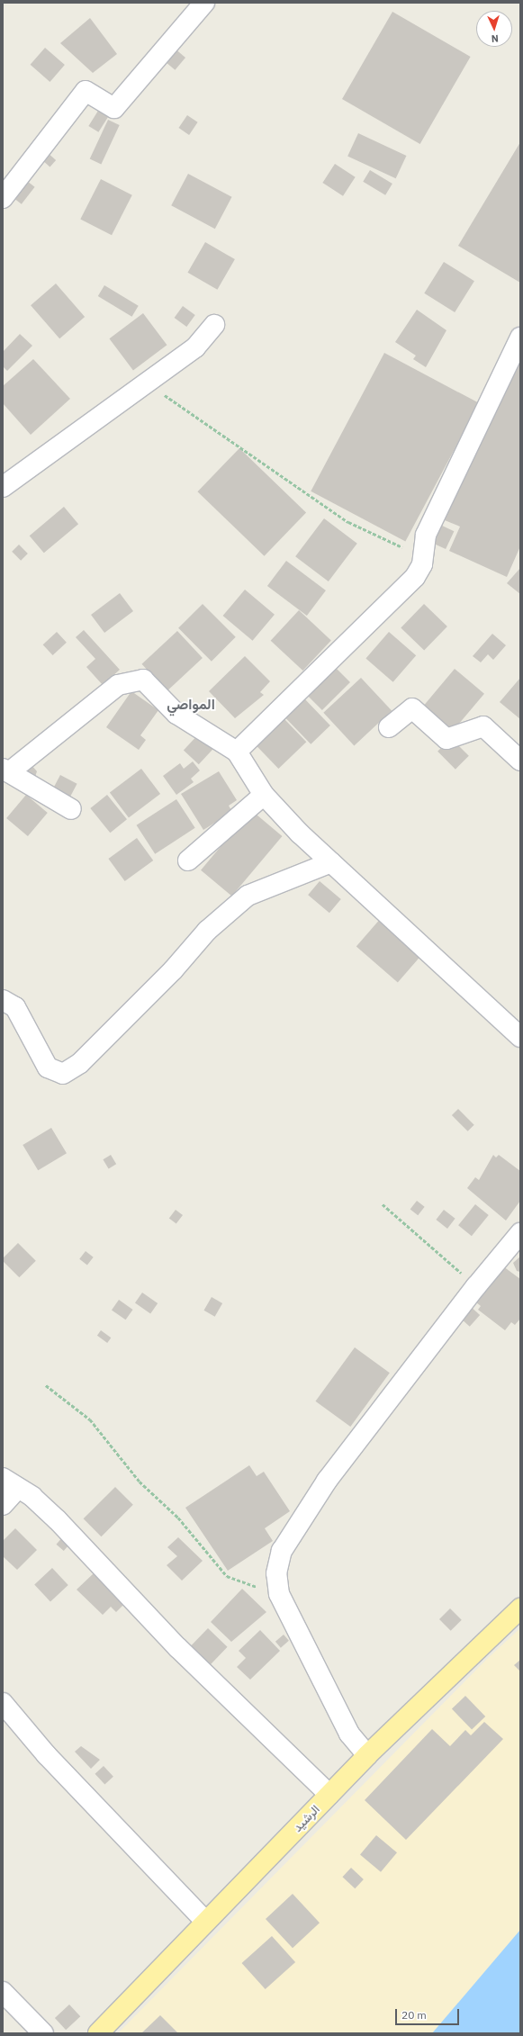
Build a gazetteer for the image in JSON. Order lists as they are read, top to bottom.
{
  "streets": {
    "main road": ["الرشيد"]
  },
  "districts": ["المواصي"],
  "scale_bar": "20 m",
  "north": "bottom"
}
